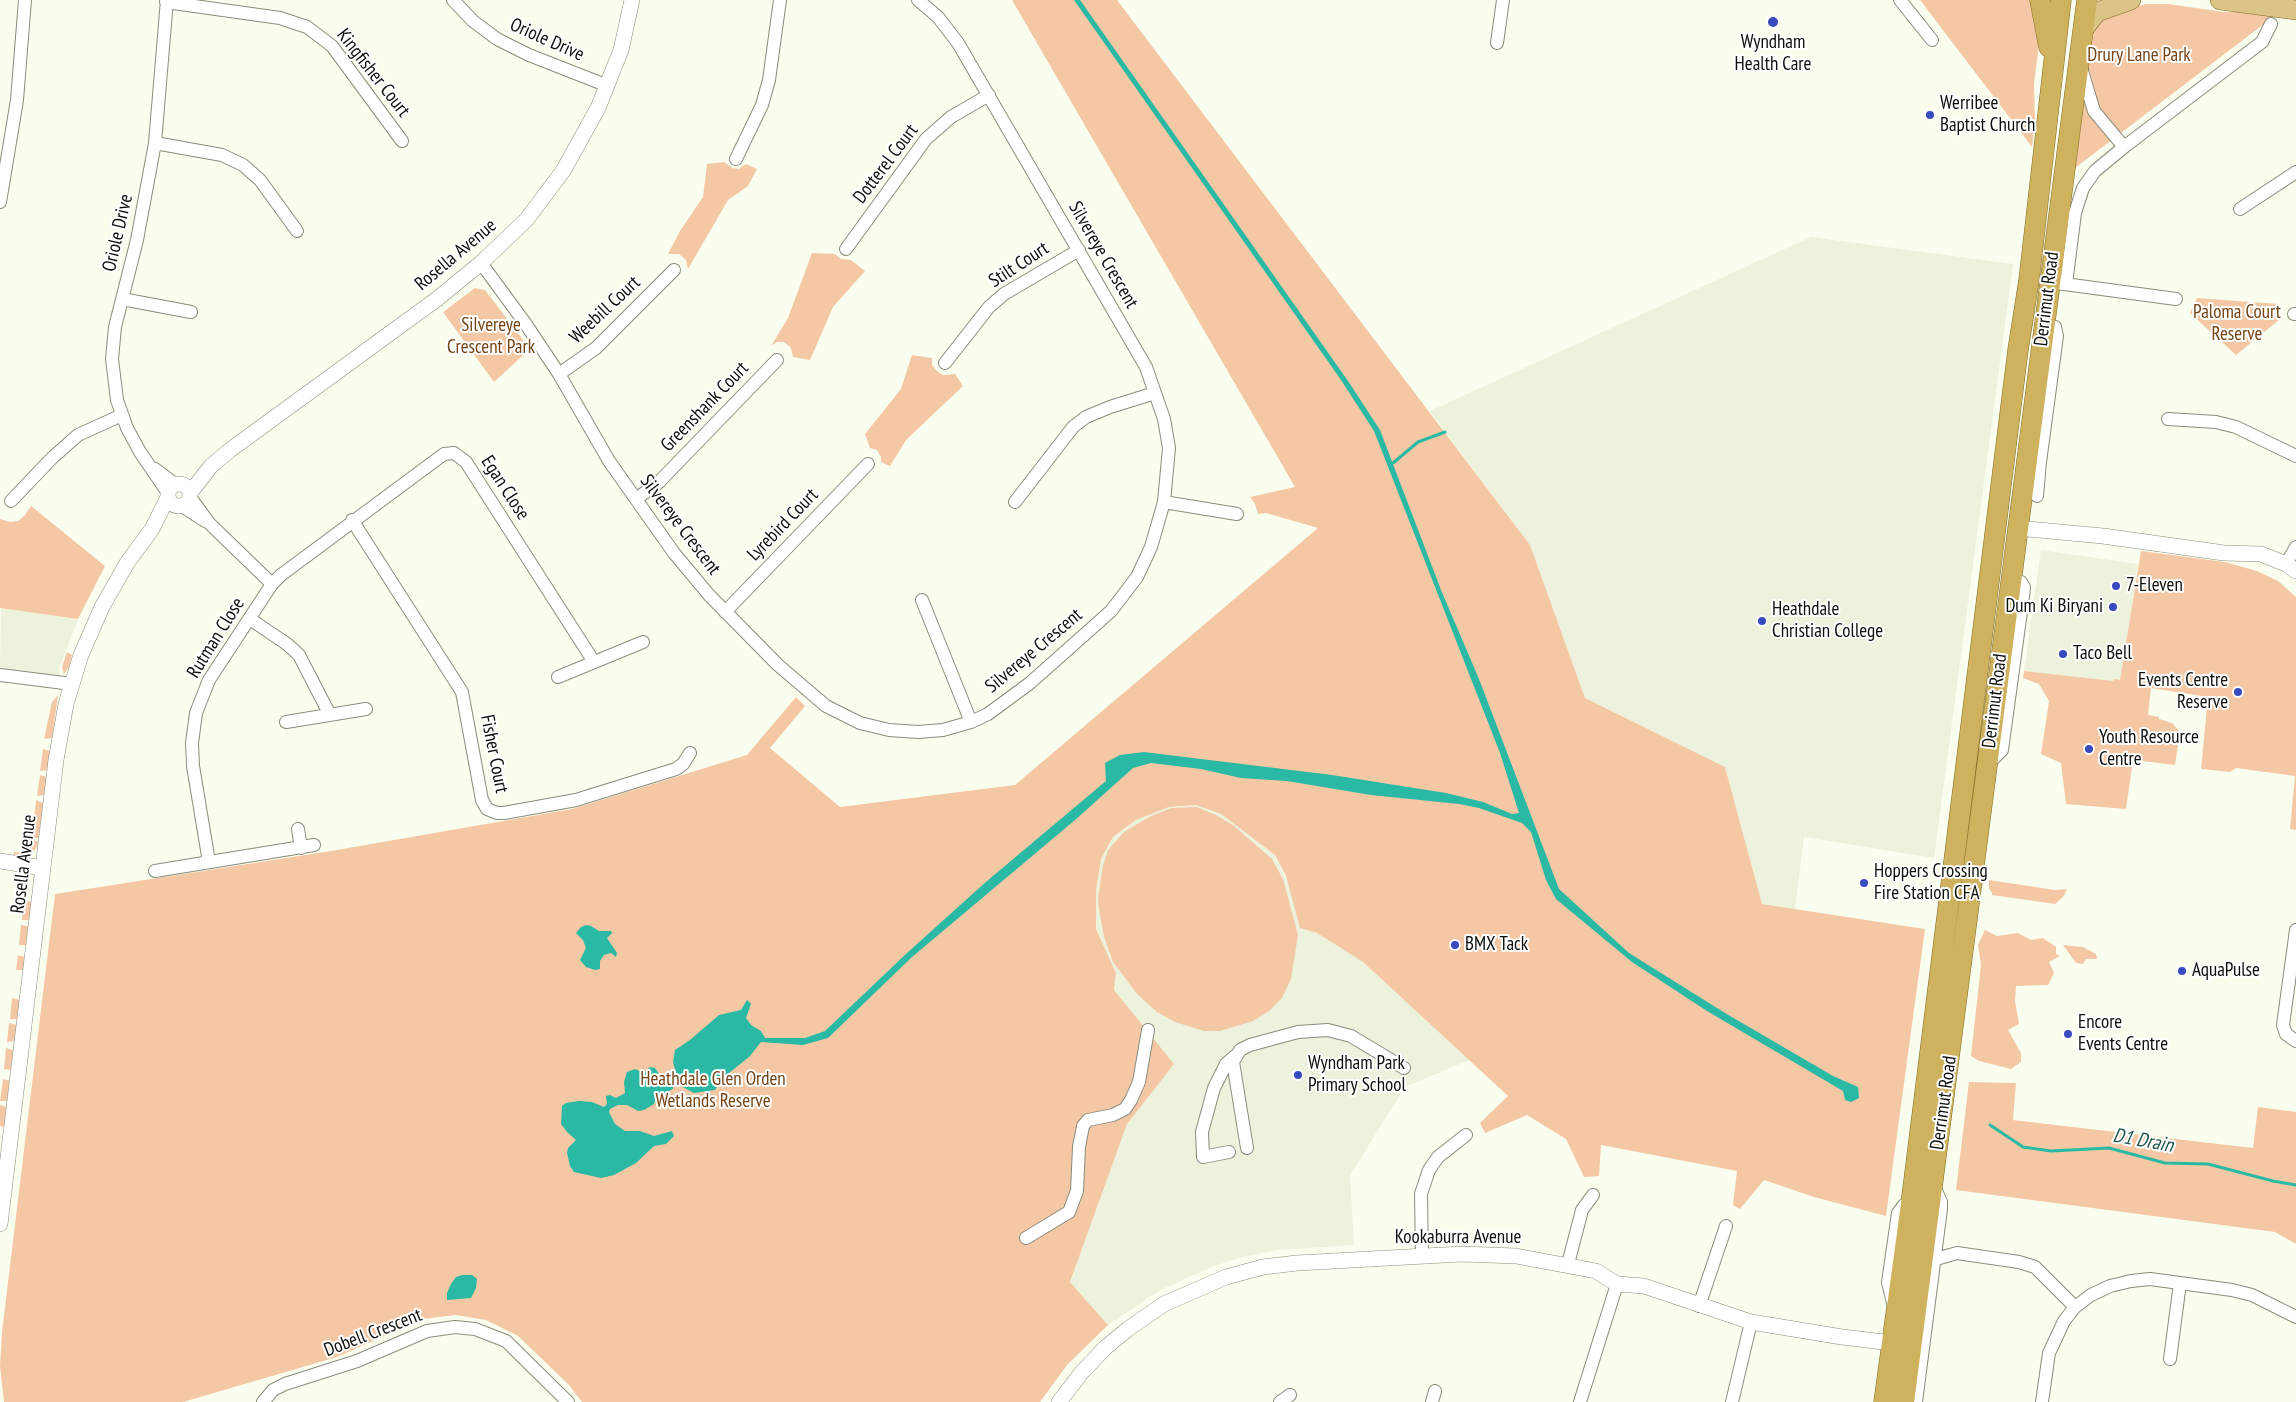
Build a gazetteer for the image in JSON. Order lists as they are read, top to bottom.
{
  "streets": {
    "highway": ["Derrimut Road"],
    "street": [
      "Oriole Drive",
      "Kingfisher Court",
      "Dotterel Court",
      "Rosella Avenue",
      "Silvereye Crescent",
      "Stilt Court",
      "Weebill Court",
      "Greenshank Court",
      "Egan Close",
      "Lyrebird Court",
      "Rutman Close",
      "Fisher Court",
      "Kookaburra Avenue",
      "Dobell Crescent"
    ]
  },
  "crossings": [
    ["Oriole Drive", "Kingfisher Court"],
    ["Oriole Drive", "Rosella Avenue"],
    ["Oriole Drive", "Egan Close"],
    ["Oriole Drive", "Rutman Close"],
    ["Dotterel Court", "Silvereye Crescent"],
    ["Rosella Avenue", "Silvereye Crescent"],
    ["Silvereye Crescent", "Stilt Court"],
    ["Silvereye Crescent", "Weebill Court"],
    ["Silvereye Crescent", "Greenshank Court"],
    ["Silvereye Crescent", "Lyrebird Court"],
    ["Derrimut Road", "Kookaburra Avenue"],
    ["Egan Close", "Rutman Close"],
    ["Egan Close", "Fisher Court"]
  ],
  "water": ["D1 Drain"],
  "parks": [
    "Drury Lane Park",
    "Paloma Court Reserve",
    "Silvereye Crescent Park",
    "Heathdale Glen Orden Wetlands Reserve"
  ],
  "places": [
    "Wyndham Health Care",
    "Werribee Baptist Church",
    "7-Eleven",
    "Dum Ki Biryani",
    "Heathdale Christian College",
    "Taco Bell",
    "Events Centre Reserve",
    "Youth Resource Centre",
    "Hoppers Crossing Fire Station CFA",
    "BMX Tack",
    "AquaPulse",
    "Encore Events Centre",
    "Wyndham Park Primary School"
  ]
}
